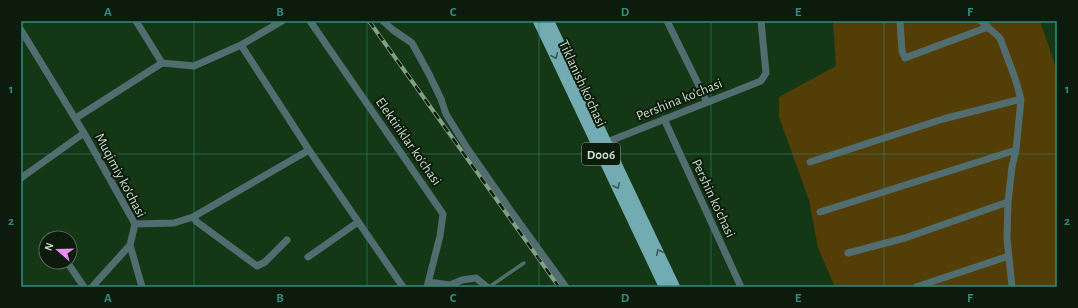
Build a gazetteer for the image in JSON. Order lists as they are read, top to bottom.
{
  "streets": {
    "main road": ["Tiklanish ko'chasi", "D006"],
    "street": [
      "Pershina ko'chasi",
      "Elektiriklar ko'chasi",
      "Muqimiy ko‘chasi",
      "Pershin ko'chasi"
    ]
  },
  "crossings": [
    ["Pershina ko'chasi", "D006"],
    ["Pershina ko'chasi", "Pershin ko'chasi"]
  ],
  "north": "left",
  "grid": {
    "columns": [
      "A",
      "B",
      "C",
      "D",
      "E",
      "F"
    ],
    "rows": ["1", "2"]
  }
}
